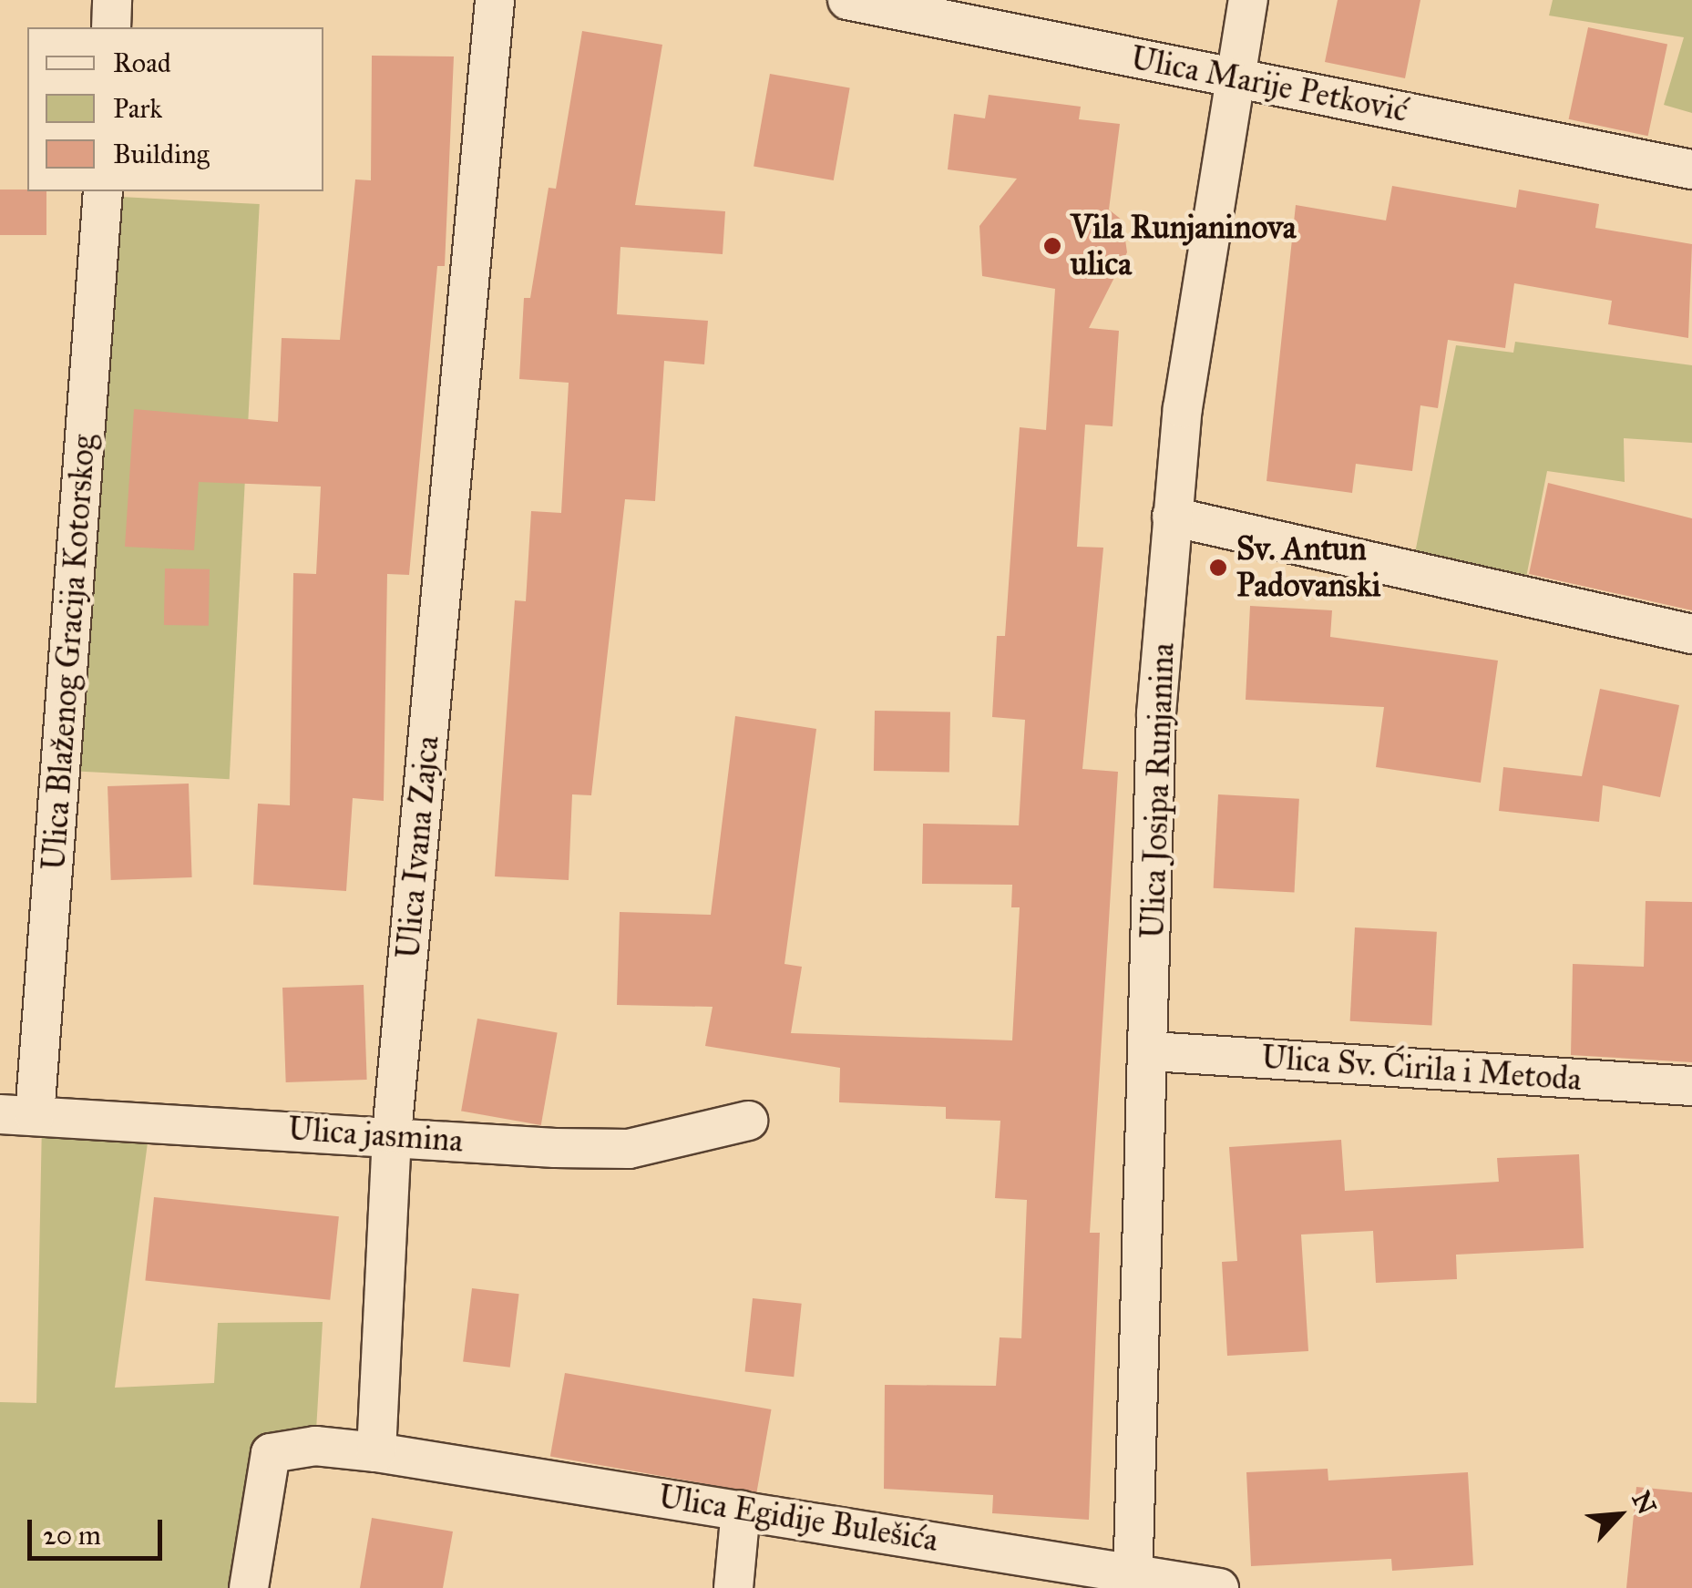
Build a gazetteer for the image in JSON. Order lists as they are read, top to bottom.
{
  "streets": {
    "street": [
      "Ulica Marije Petković",
      "Ulica Blaženog Gracija Kotorskog",
      "Ulica Josipa Runjanina",
      "Ulica Ivana Zajca",
      "Ulica Sv. Ćirila i Metoda",
      "Ulica jasmina",
      "Ulica Egidije Bulešića"
    ]
  },
  "crossings": [
    ["Ulica Marije Petković", "Ulica Josipa Runjanina"],
    ["Ulica Blaženog Gracija Kotorskog", "Ulica jasmina"],
    ["Ulica Josipa Runjanina", "Ulica Sv. Ćirila i Metoda"],
    ["Ulica Josipa Runjanina", "Ulica Egidije Bulešića"],
    ["Ulica Ivana Zajca", "Ulica jasmina"],
    ["Ulica Ivana Zajca", "Ulica Egidije Bulešića"]
  ],
  "places": ["Vila Runjaninova ulica", "Sv. Antun Padovanski"],
  "legend": ["Road", "Park", "Building"],
  "scale_bar": "20 m",
  "north": "top right"
}
